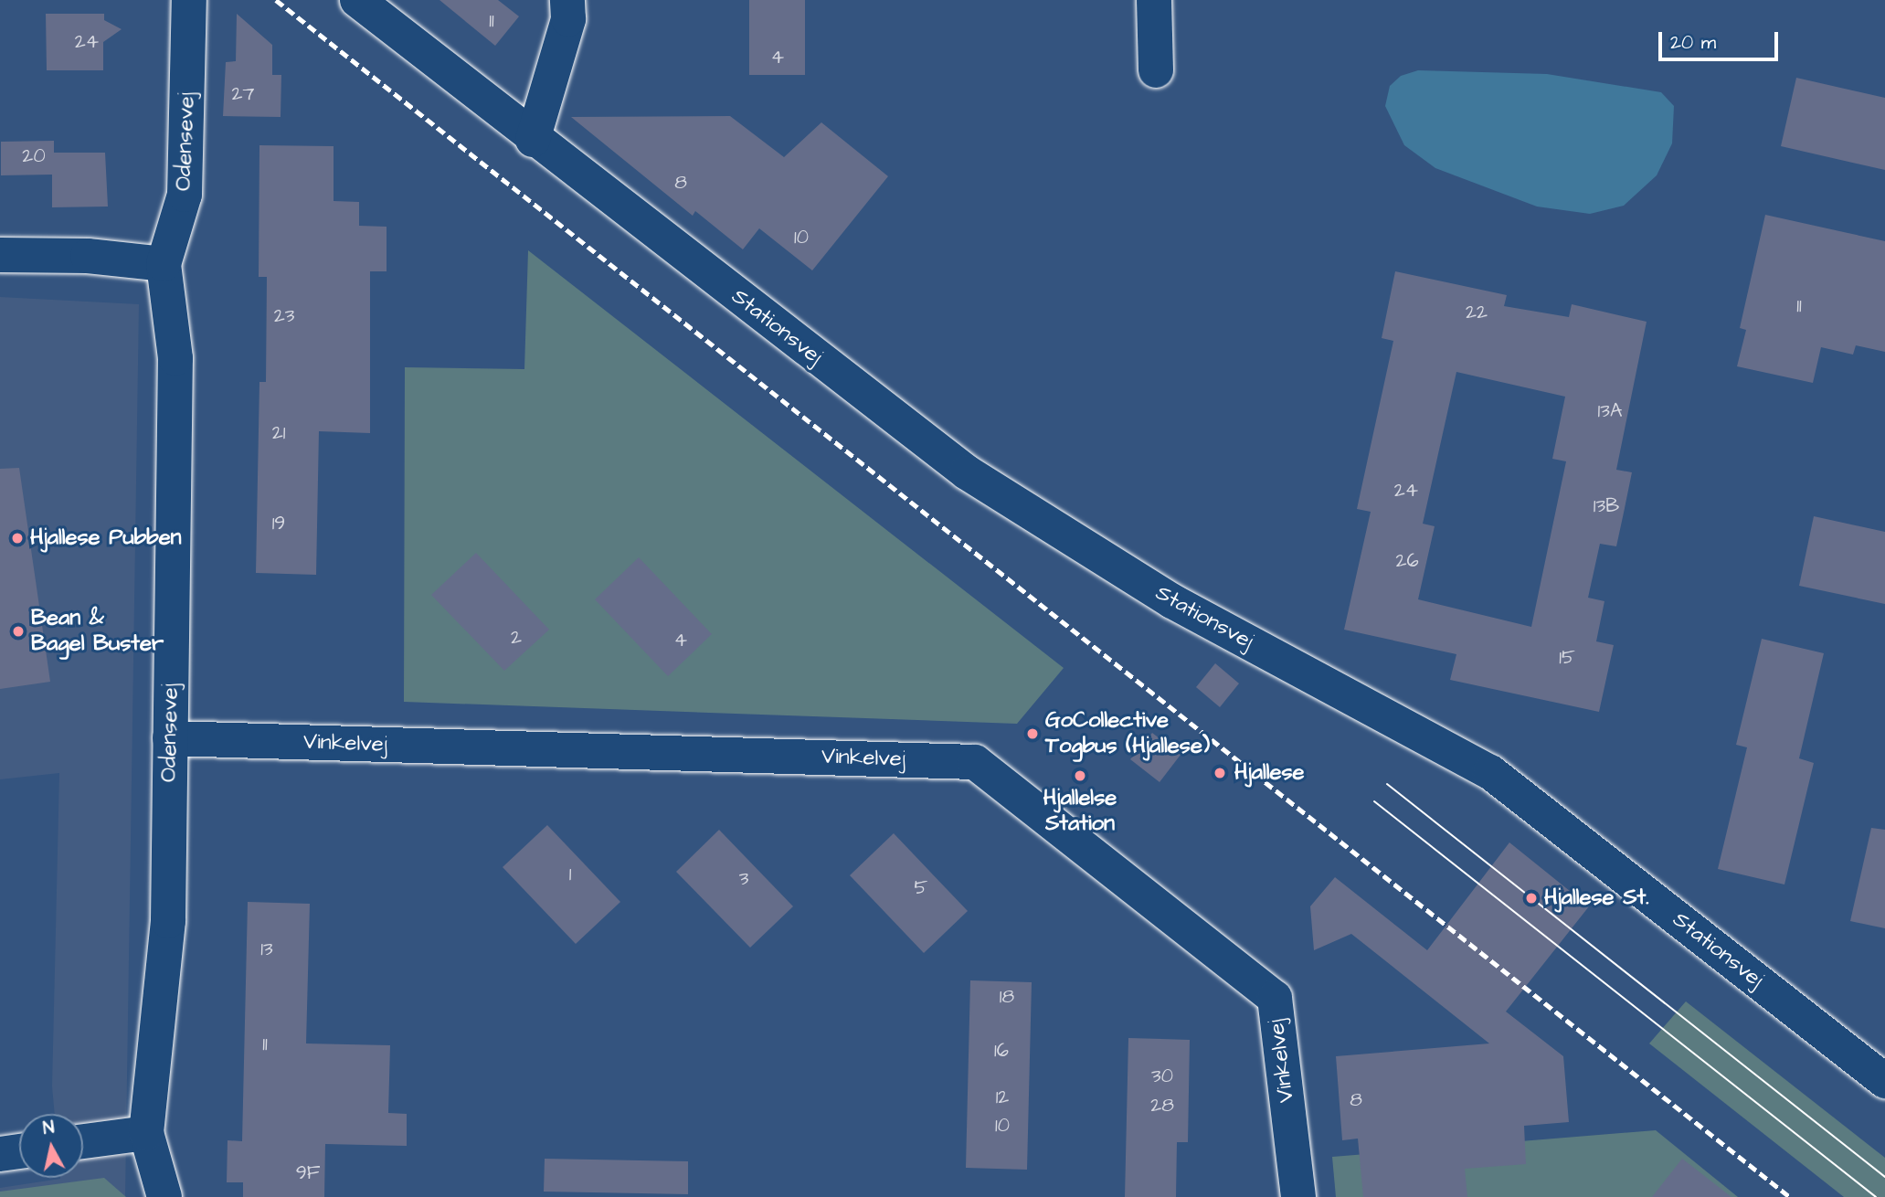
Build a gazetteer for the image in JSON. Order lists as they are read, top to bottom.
{
  "streets": {
    "street": ["Odensevej", "Stationsvej", "Vinkelvej"]
  },
  "crossings": [
    ["Odensevej", "Vinkelvej"]
  ],
  "places": [
    "Hjallese Pubben",
    "Bean & Bagel Buster",
    "GoCollective Togbus (Hjallese)",
    "Hjallese",
    "Hjallelse Station",
    "Hjallese St."
  ],
  "house_numbers": [
    "11",
    "24",
    "4",
    "27",
    "20",
    "8",
    "10",
    "11",
    "22",
    "23",
    "13A",
    "21",
    "24",
    "13B",
    "19",
    "26",
    "2",
    "4",
    "15",
    "1",
    "3",
    "5",
    "13",
    "18",
    "11",
    "16",
    "30",
    "12",
    "8",
    "28",
    "10",
    "9F"
  ],
  "scale_bar": "20 m",
  "north": "top"
}
